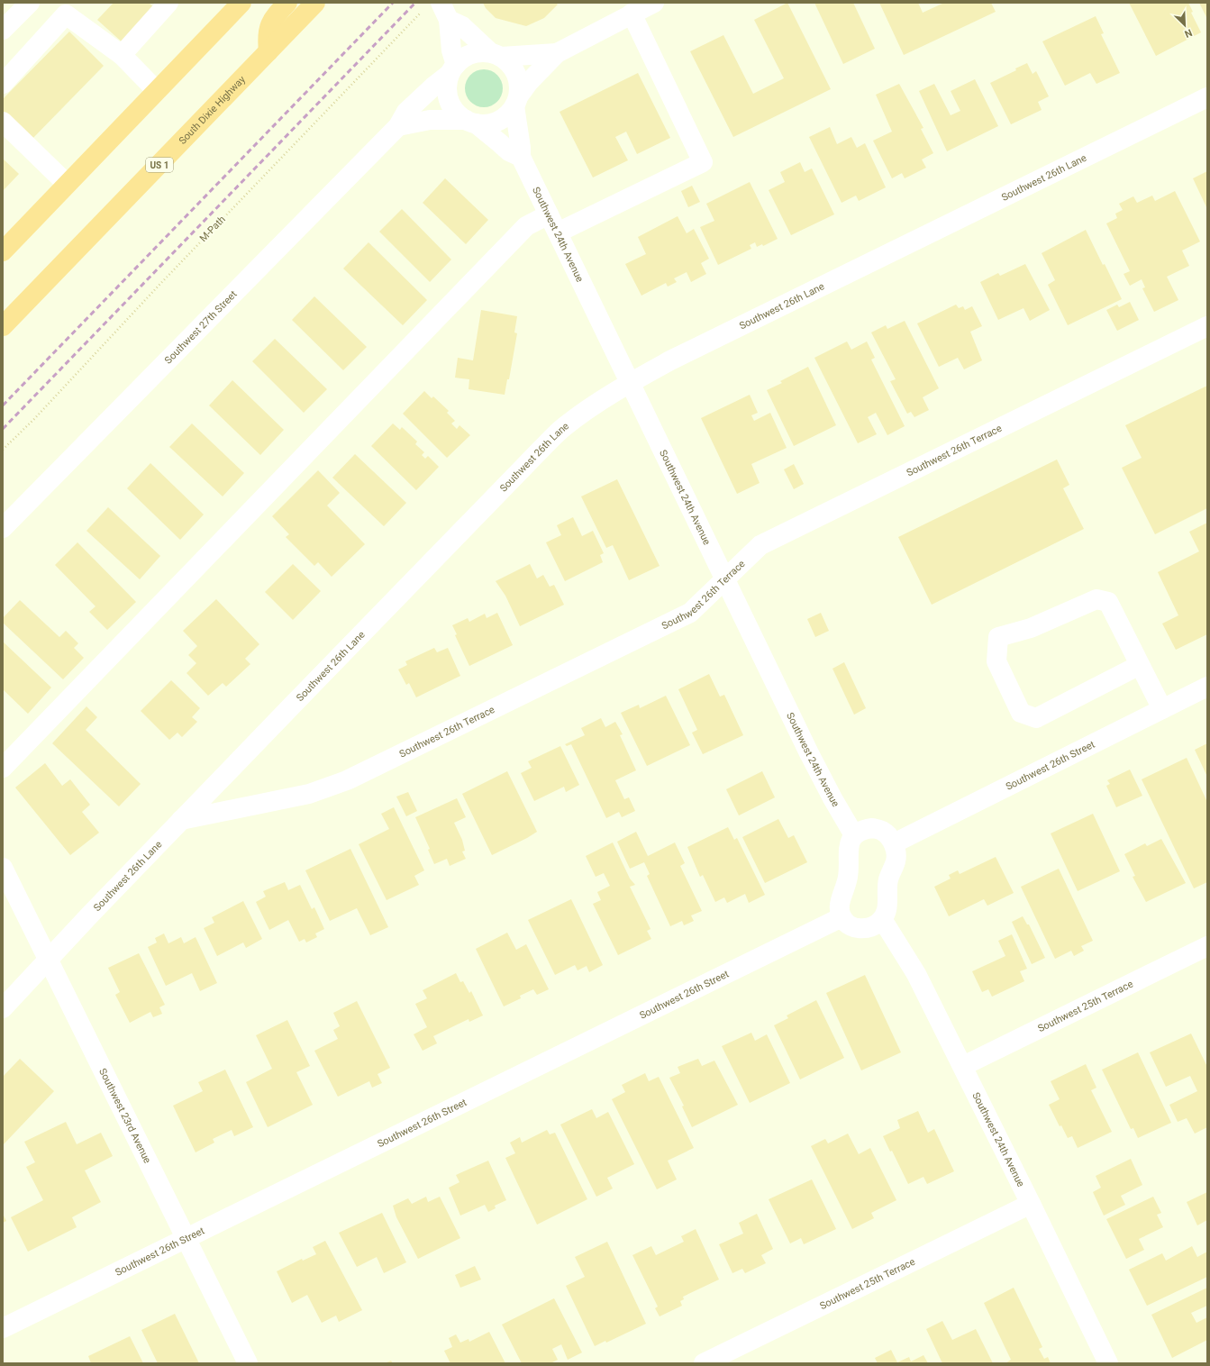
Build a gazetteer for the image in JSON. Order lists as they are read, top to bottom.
{
  "streets": {
    "highway": ["South Dixie Highway", "US 1"],
    "street": [
      "Southwest 26th Lane",
      "Southwest 24th Avenue",
      "Southwest 27th Street",
      "Southwest 26th Terrace",
      "Southwest 26th Street",
      "Southwest 25th Terrace",
      "Southwest 23rd Avenue"
    ],
    "path": ["M-Path"]
  },
  "crossings": [
    ["Southwest 26th Lane", "Southwest 24th Avenue"],
    ["Southwest 26th Lane", "Southwest 26th Terrace"],
    ["Southwest 26th Lane", "Southwest 23rd Avenue"],
    ["Southwest 24th Avenue", "Southwest 27th Street"],
    ["Southwest 24th Avenue", "Southwest 26th Terrace"],
    ["Southwest 24th Avenue", "Southwest 25th Terrace"],
    ["Southwest 26th Street", "Southwest 23rd Avenue"]
  ],
  "north": "bottom right"
}
